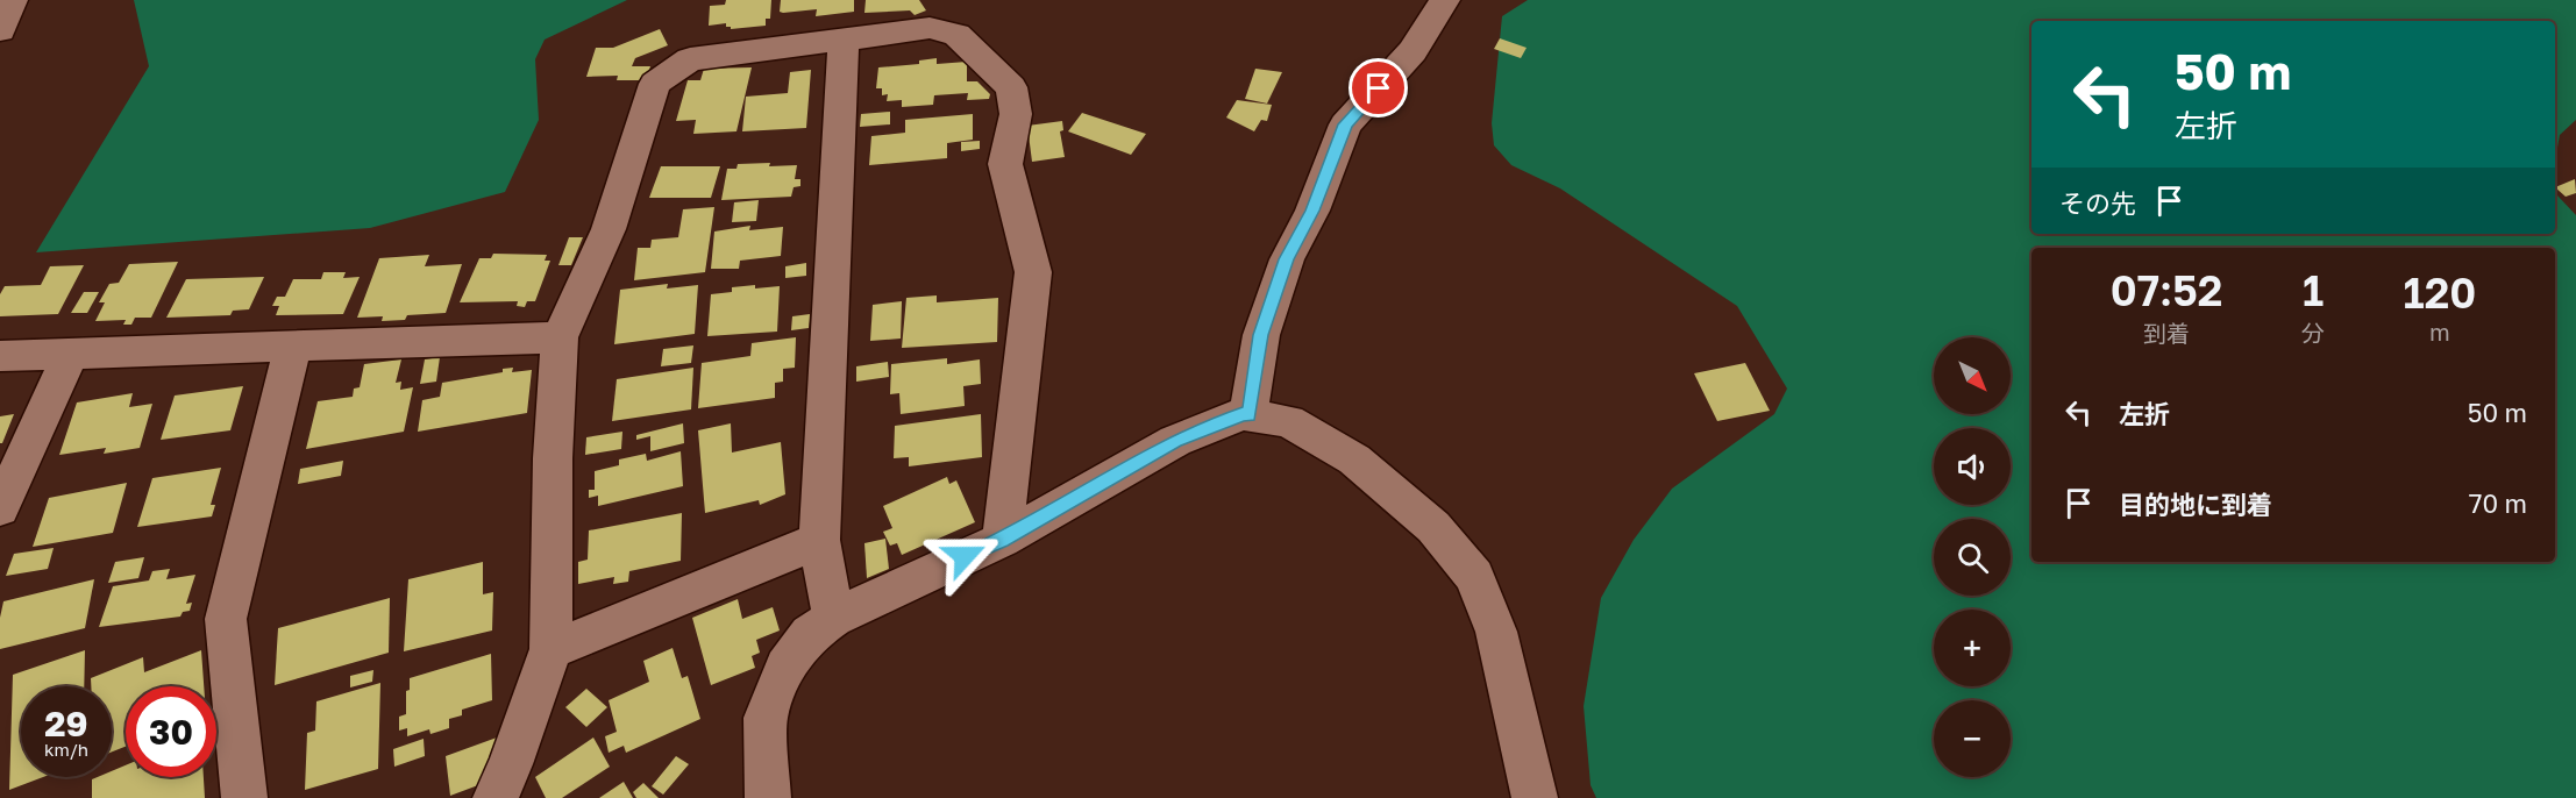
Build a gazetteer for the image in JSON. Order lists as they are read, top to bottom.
{
  "north": "bottom right",
  "page": {
    "turn": ["50 m", "左折"],
    "then": "その先",
    "eta": [
      "07:52",
      "到着",
      "1",
      "分",
      "120",
      "m"
    ],
    "map_buttons": ["+", "−"],
    "list": [
      {
        "name": "左折",
        "value": "50 m"
      },
      {
        "name": "目的地に到着",
        "value": "70 m"
      }
    ],
    "speed": "29 km/h",
    "limit": "30"
  }
}
